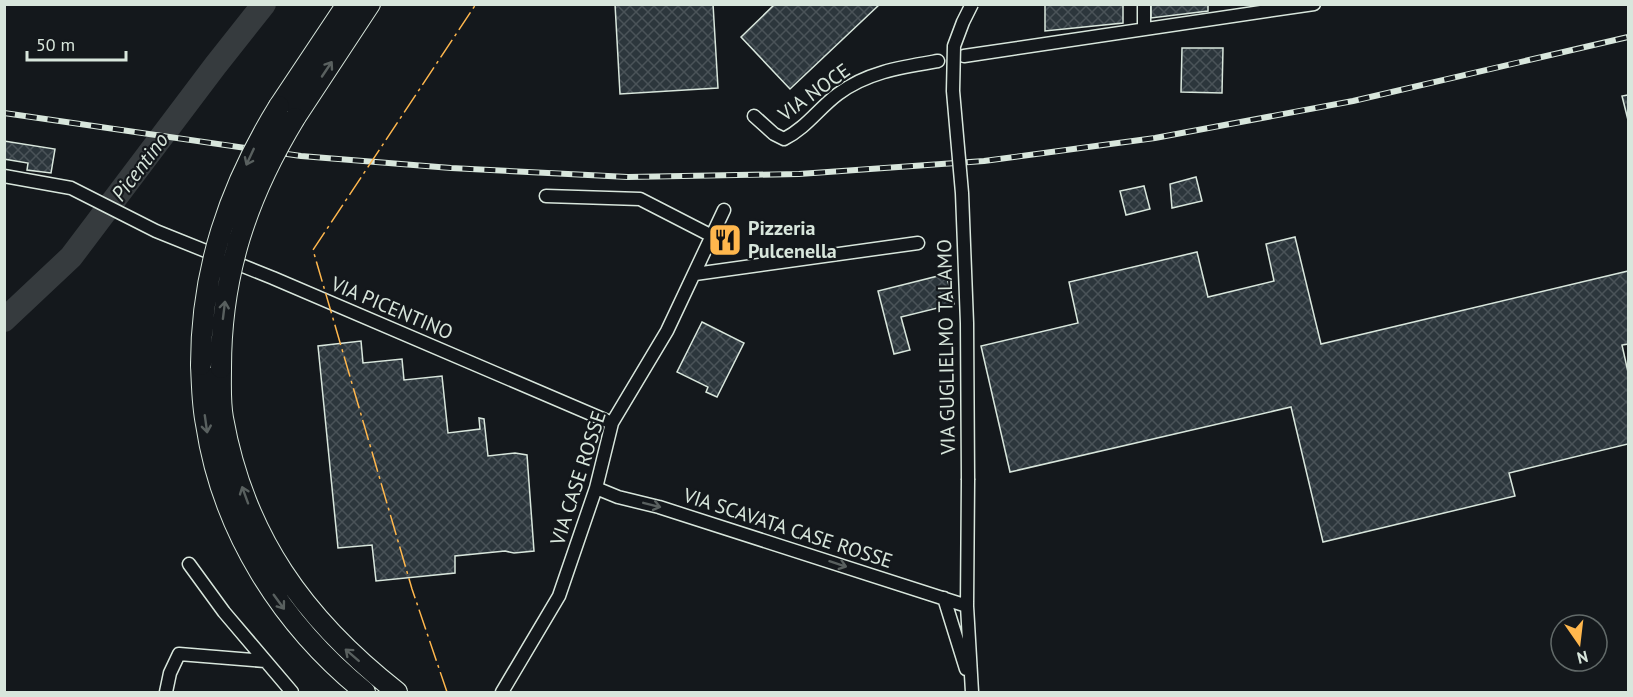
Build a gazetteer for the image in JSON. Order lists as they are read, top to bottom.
{
  "streets": {
    "street": [
      "VIA NOCE",
      "VIA PICENTINO",
      "VIA GUGLIELMO TALAMO",
      "VIA CASE ROSSE",
      "VIA SCAVATA CASE ROSSE"
    ]
  },
  "crossings": [
    ["VIA PICENTINO", "VIA CASE ROSSE"],
    ["VIA GUGLIELMO TALAMO", "VIA SCAVATA CASE ROSSE"],
    ["VIA CASE ROSSE", "VIA SCAVATA CASE ROSSE"]
  ],
  "one_way": ["VIA SCAVATA CASE ROSSE"],
  "water": ["Picentino"],
  "places": {
    "restaurant": ["Pizzeria Pulcenella"]
  },
  "scale_bar": "50 m",
  "north": "bottom"
}
